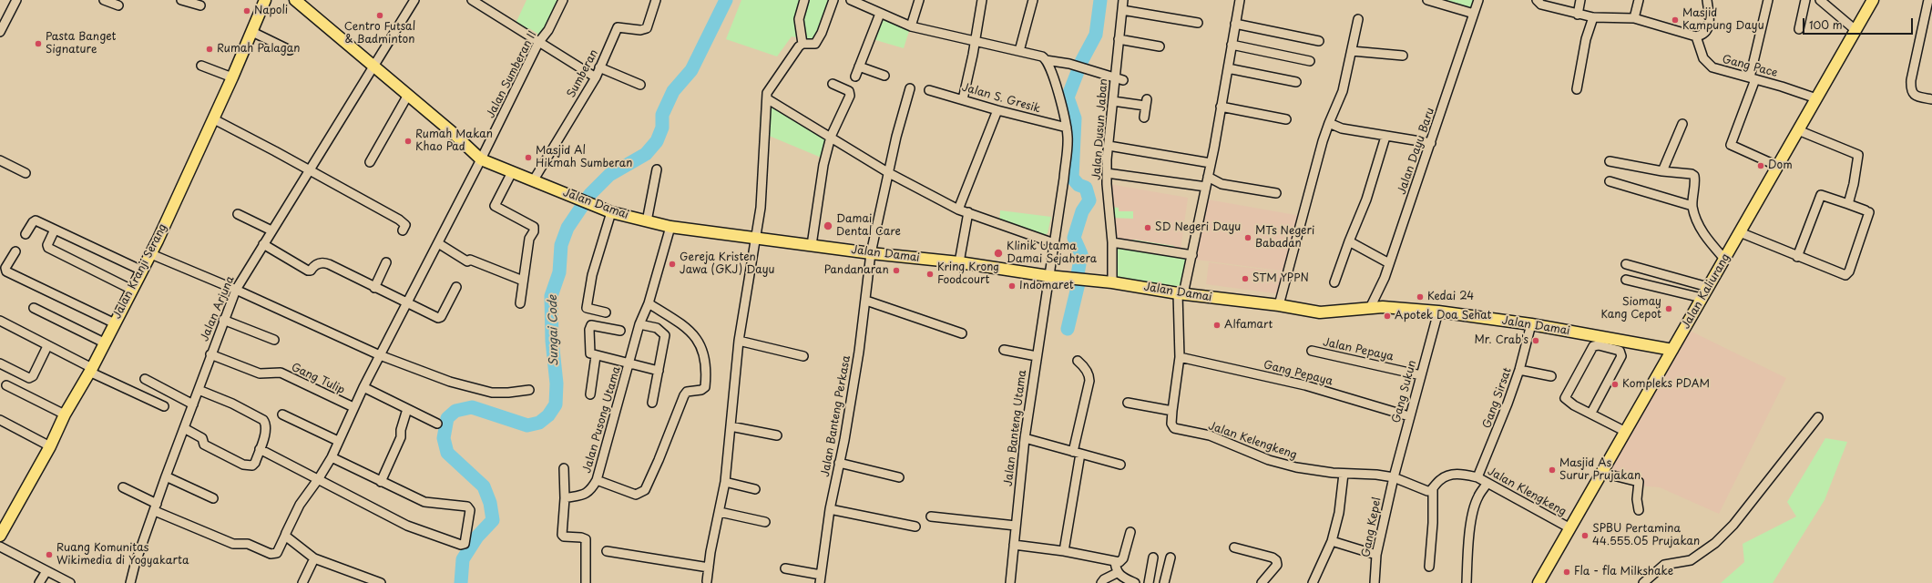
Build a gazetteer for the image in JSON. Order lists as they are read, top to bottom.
{
  "streets": {
    "main road": ["Jalan Damai", "Jalan Kranji Serang", "Jalan Kaliurang"],
    "street": [
      "Gang Pace",
      "Sumberan",
      "Jalan Sumberan II",
      "Jalan S. Gresik",
      "Jalan Dusun Jaban",
      "Jalan Dayu Baru",
      "Jalan Arjuna",
      "Jalan Pepaya",
      "Gang Pepaya",
      "Gang Tulip",
      "Gang Sukun",
      "Gang Sirsat",
      "Jalan Banteng Perkasa",
      "Jalan Pusong Utama",
      "Jalan Banteng Utama",
      "Jalan Kelengkeng",
      "Jalan Klengkeng",
      "Gang Kepel"
    ]
  },
  "crossings": [
    ["Gang Pace", "Jalan Kaliurang"],
    ["Sumberan", "Jalan Damai"],
    ["Jalan Sumberan II", "Jalan Damai"],
    ["Jalan Sumberan II", "Jalan Arjuna"],
    ["Jalan Sumberan II", "Gang Tulip"],
    ["Jalan S. Gresik", "Jalan Banteng Utama"],
    ["Jalan Dusun Jaban", "Jalan Damai"],
    ["Jalan Dayu Baru", "Jalan Damai"],
    ["Jalan Damai", "Jalan Kaliurang"],
    ["Jalan Damai", "Jalan Arjuna"],
    ["Jalan Damai", "Gang Sukun"],
    ["Jalan Damai", "Gang Sirsat"],
    ["Jalan Damai", "Jalan Banteng Perkasa"],
    ["Jalan Damai", "Jalan Pusong Utama"],
    ["Jalan Damai", "Jalan Banteng Utama"],
    ["Jalan Damai", "Jalan Kelengkeng"],
    ["Jalan Kaliurang", "Jalan Klengkeng"],
    ["Jalan Arjuna", "Gang Tulip"],
    ["Jalan Pepaya", "Gang Sukun"],
    ["Gang Pepaya", "Gang Sukun"],
    ["Gang Pepaya", "Jalan Kelengkeng"],
    ["Gang Sukun", "Jalan Kelengkeng"],
    ["Gang Sukun", "Gang Kepel"],
    ["Gang Sirsat", "Jalan Klengkeng"],
    ["Jalan Kelengkeng", "Gang Kepel"]
  ],
  "water": ["Sungai Code"],
  "places": [
    "Napoli",
    "Centro Futsal & Badminton",
    "Masjid Kampung Dayu",
    "Pasta Banget Signature",
    "Rumah Palagan",
    "Rumah Makan Khao Pad",
    "Masjid Al Hikmah Sumberan",
    "Dom",
    "Damai Dental Care",
    "SD Negeri Dayu",
    "MTs Negeri Babadan",
    "Klinik Utama Damai Sejahtera",
    "Gereja Kristen Jawa (GKJ) Dayu",
    "Pandanaran",
    "Kring Krong Foodcourt",
    "STM YPPN",
    "Indomaret",
    "Kedai 24",
    "Siomay Kang Cepot",
    "Apotek Doa Sehat",
    "Alfamart",
    "Mr. Crab's",
    "Kompleks PDAM",
    "Masjid As Surur Prujakan",
    "SPBU Pertamina 44.555.05 Prujakan",
    "Ruang Komunitas Wikimedia di Yogyakarta",
    "Fla - fla Milkshake"
  ],
  "scale_bar": "100 m"
}
